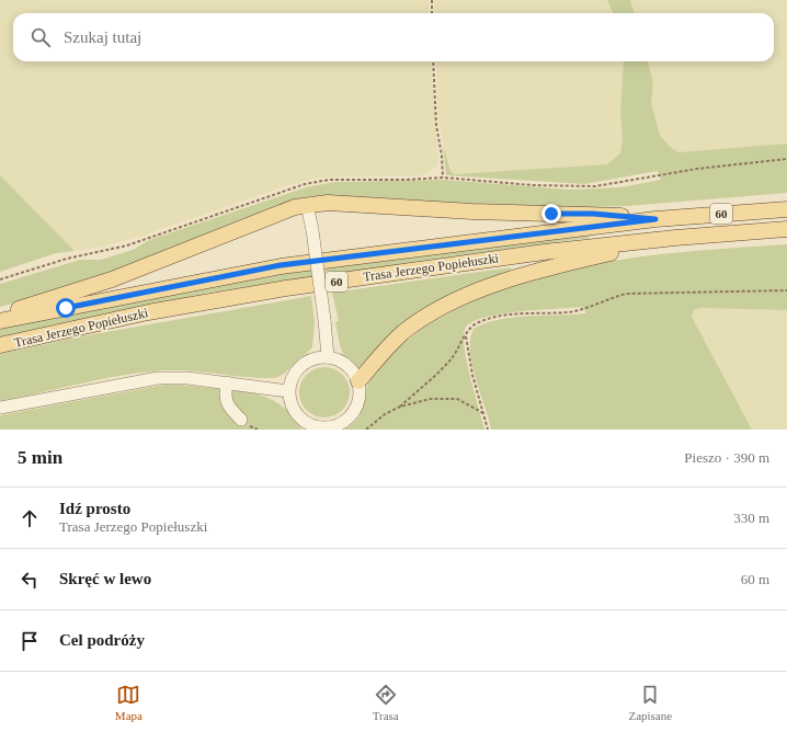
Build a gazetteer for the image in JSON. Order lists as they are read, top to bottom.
{
  "streets": {
    "main road": ["60", "Trasa Jerzego Popiełuszki"]
  },
  "page": {
    "search": "Szukaj tutaj",
    "heading": ["5 min", "Pieszo · 390 m"],
    "list": [
      ["Idź prosto", "Trasa Jerzego Popiełuszki", "330 m"],
      ["Skręć w lewo", "60 m"],
      "Cel podróży"
    ],
    "nav": ["Mapa", "Trasa", "Zapisane"]
  }
}
